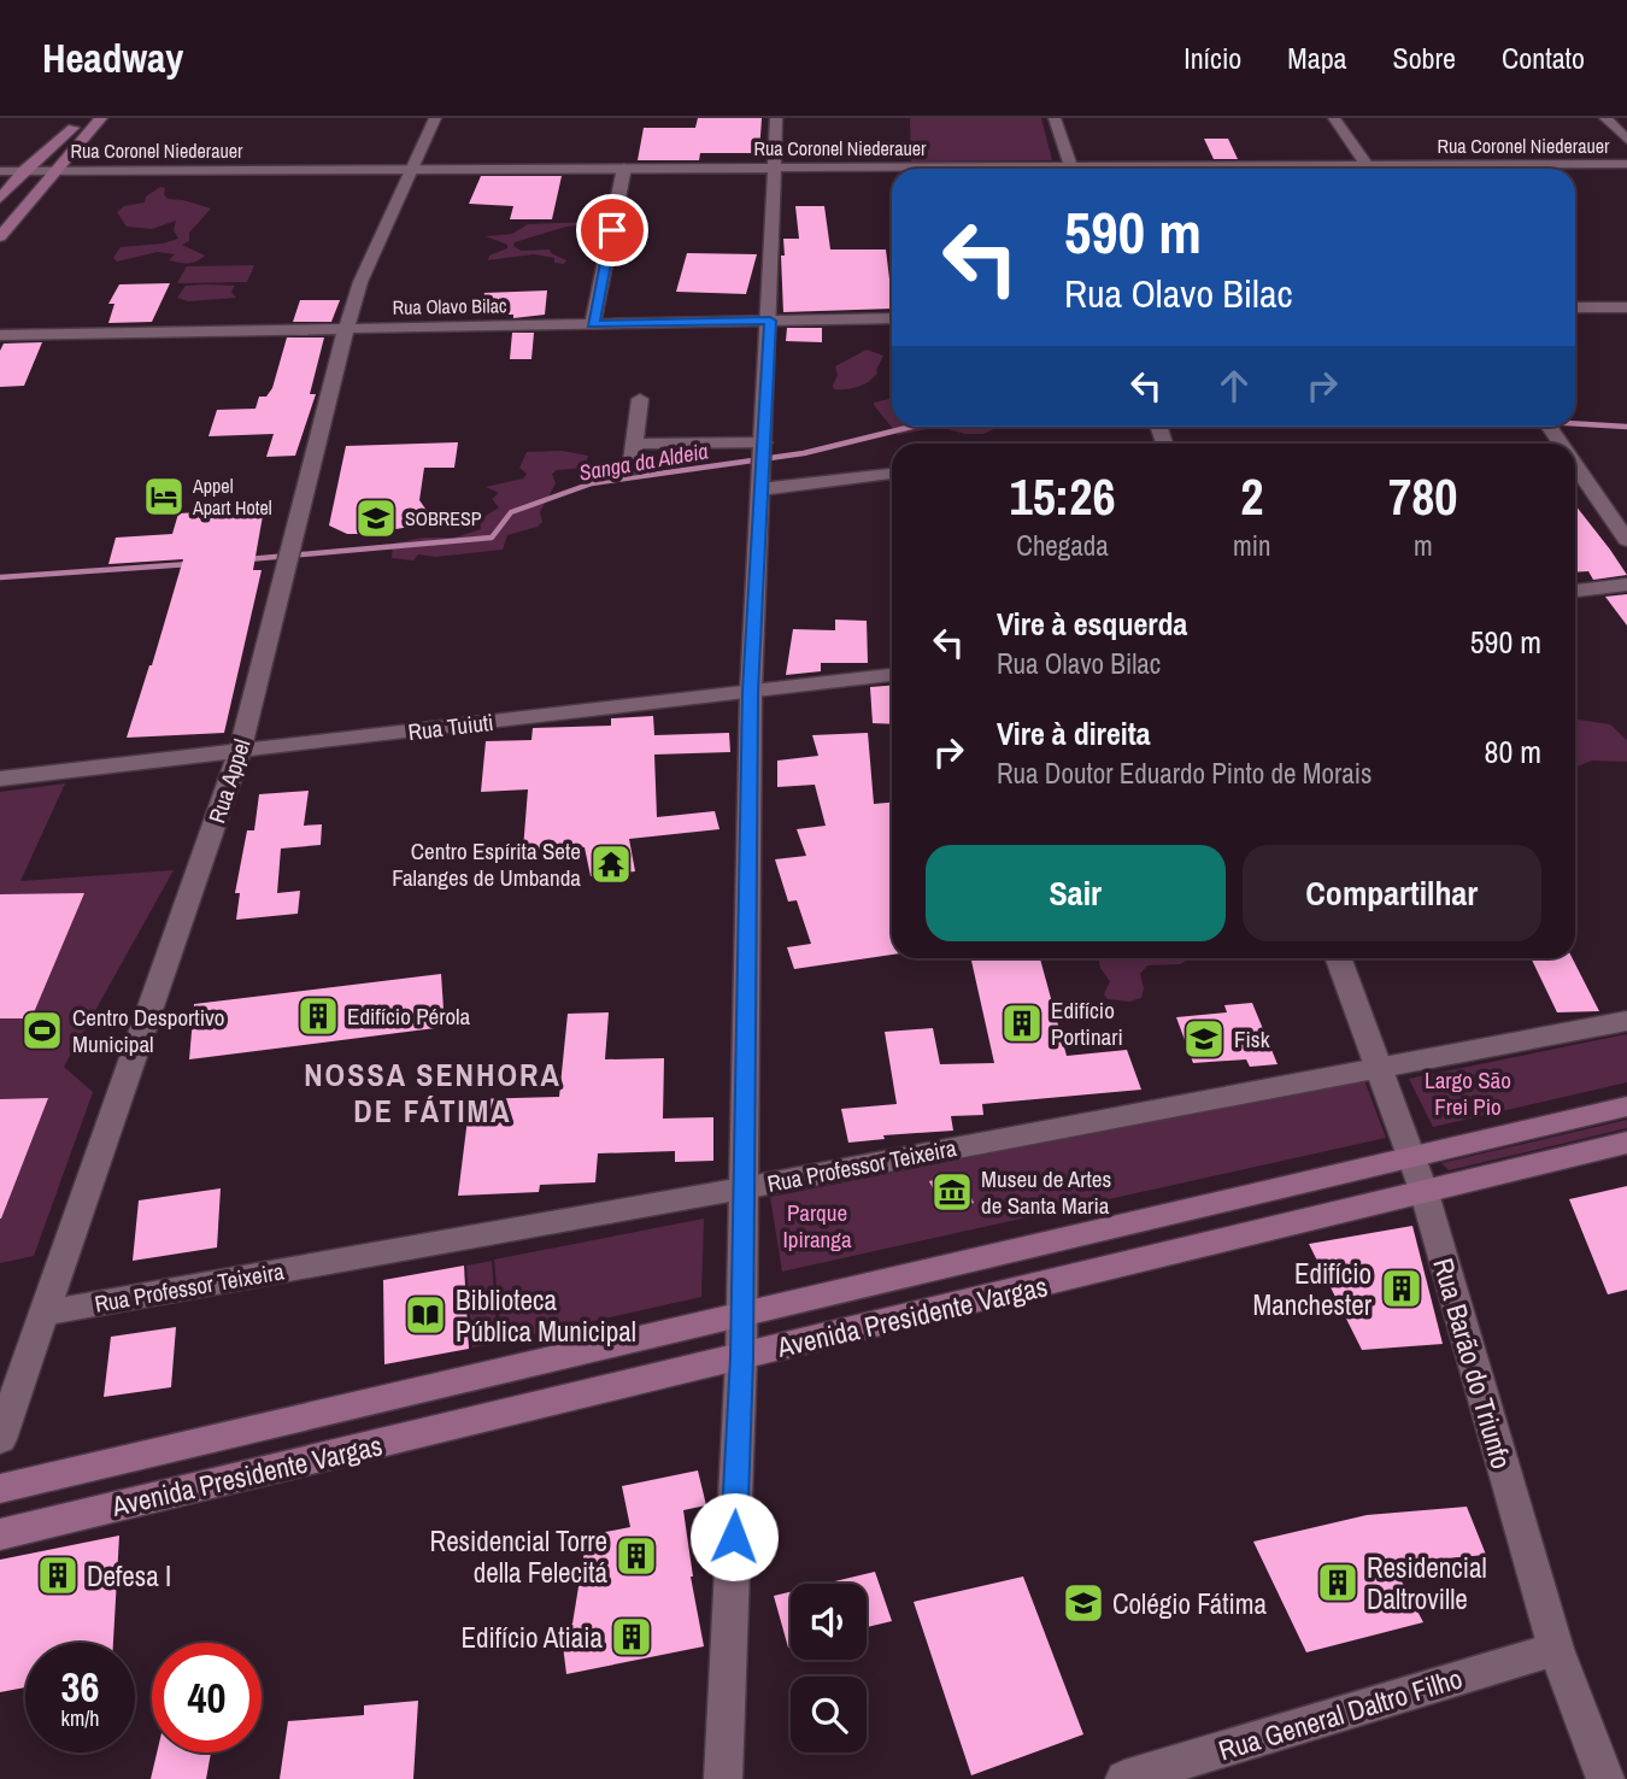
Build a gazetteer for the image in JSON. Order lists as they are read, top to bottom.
{
  "streets": {
    "main road": ["Avenida Presidente Vargas"],
    "street": [
      "Rua Coronel Niederauer",
      "Rua Olavo Bilac",
      "Rua Tuiuti",
      "Rua Appel",
      "Rua Professor Teixeira",
      "Rua Barão do Triunfo",
      "Rua General Daltro Filho"
    ]
  },
  "crossings": [
    ["Rua Coronel Niederauer", "Rua Appel"],
    ["Rua Olavo Bilac", "Rua Appel"],
    ["Rua Tuiuti", "Rua Appel"],
    ["Rua Appel", "Rua Professor Teixeira"],
    ["Rua Professor Teixeira", "Rua Barão do Triunfo"],
    ["Avenida Presidente Vargas", "Rua Barão do Triunfo"],
    ["Rua Barão do Triunfo", "Rua General Daltro Filho"]
  ],
  "districts": ["NOSSA SENHORA DE FÁTIMA"],
  "water": ["Sanga da Aldeia"],
  "parks": ["Largo São Frei Pio", "Parque Ipiranga"],
  "places": {
    "hotel": ["Appel Apart Hotel"],
    "school or university": ["SOBRESP", "Fisk", "Colégio Fátima"],
    "temple": ["Centro Espírita Sete Falanges de Umbanda"],
    "building": [
      "Edifício Pérola",
      "Edifício Portinari",
      "Edifício Manchester",
      "Residencial Torre della Felecitá",
      "Defesa I",
      "Residencial Daltroville",
      "Edifício Atiaia"
    ],
    "sports": ["Centro Desportivo Municipal"],
    "museum": ["Museu de Artes de Santa Maria"],
    "library": ["Biblioteca Pública Municipal"]
  },
  "page": {
    "header": "Headway",
    "nav": [
      "Início",
      "Mapa",
      "Sobre",
      "Contato"
    ],
    "turn": ["590 m", "Rua Olavo Bilac"],
    "eta": [
      "15:26",
      "Chegada",
      "2",
      "min",
      "780",
      "m"
    ],
    "list": [
      {
        "name": "Vire à esquerda",
        "note": "Rua Olavo Bilac",
        "value": "590 m"
      },
      {
        "name": "Vire à direita",
        "note": "Rua Doutor Eduardo Pinto de Morais",
        "value": "80 m"
      }
    ],
    "buttons": ["Sair", "Compartilhar"],
    "speed": "36 km/h",
    "limit": "40"
  }
}
